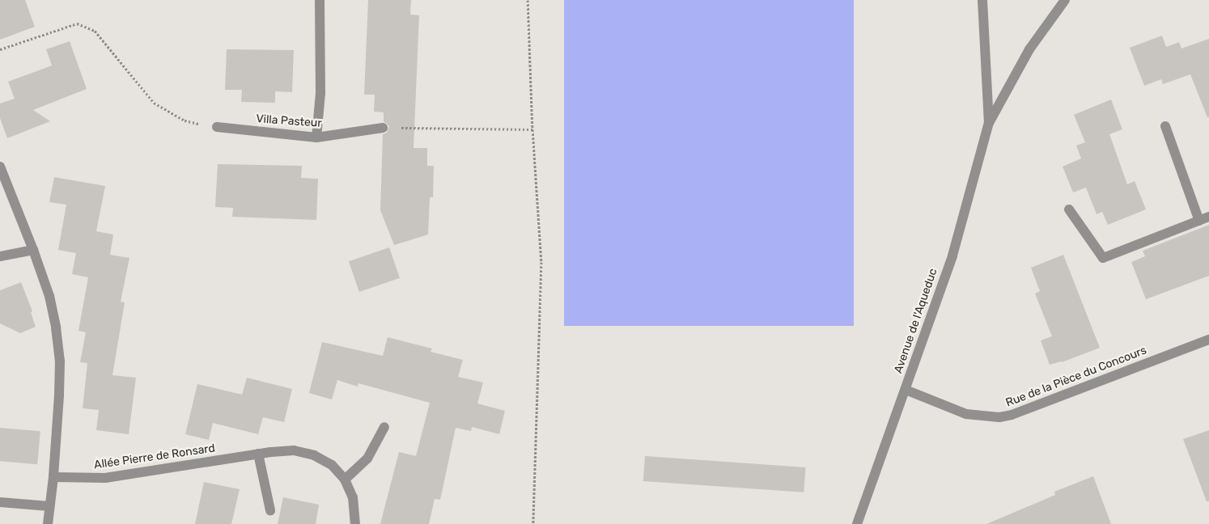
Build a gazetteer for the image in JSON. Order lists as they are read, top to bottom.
{
  "streets": {
    "street": [
      "Villa Pasteur",
      "Avenue de l'Aqueduc",
      "Rue de la Pièce du Concours",
      "Allée Pierre de Ronsard"
    ]
  },
  "crossings": [
    ["Avenue de l'Aqueduc", "Rue de la Pièce du Concours"]
  ]
}
